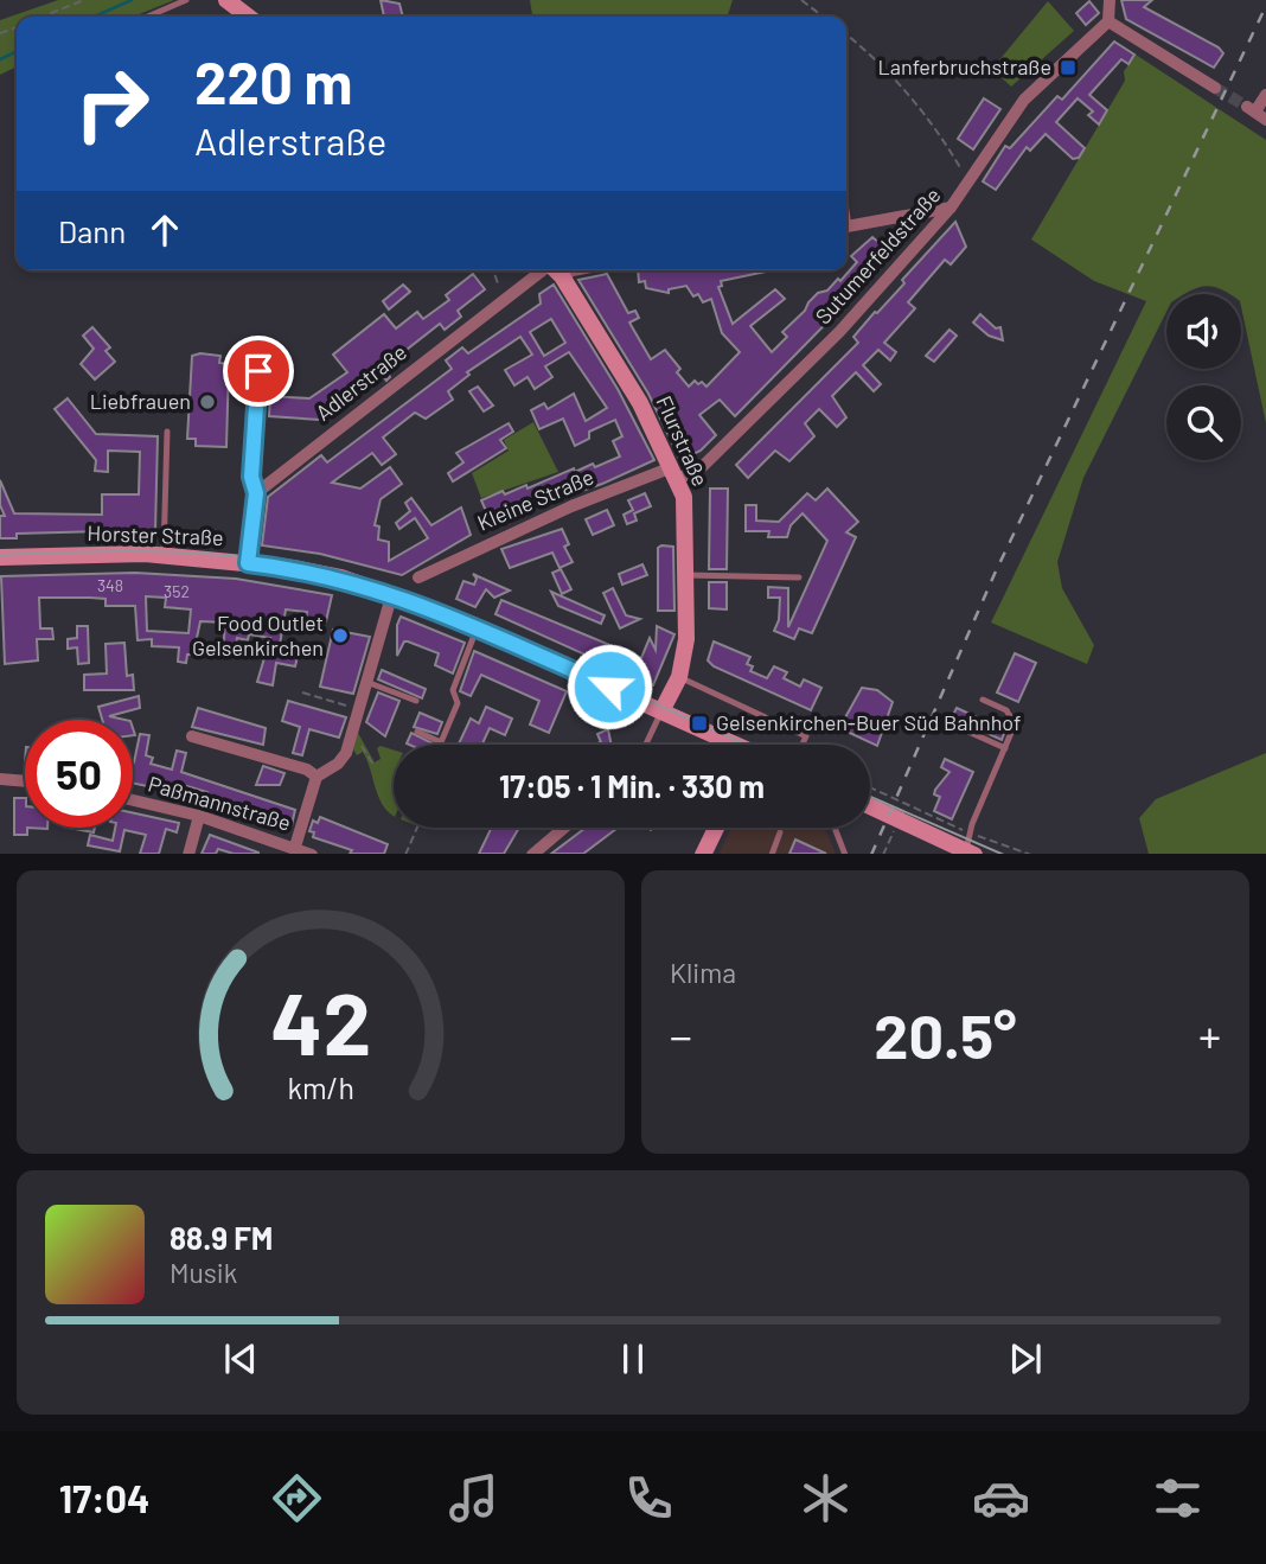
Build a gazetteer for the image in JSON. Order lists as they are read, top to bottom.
{
  "streets": {
    "main road": ["Flurstraße", "Horster Straße"],
    "street": [
      "Sutumerfeldstraße",
      "Adlerstraße",
      "Kleine Straße",
      "Paßmannstraße"
    ]
  },
  "crossings": [
    ["Sutumerfeldstraße", "Flurstraße"],
    ["Sutumerfeldstraße", "Kleine Straße"],
    ["Flurstraße", "Kleine Straße"],
    ["Flurstraße", "Horster Straße"]
  ],
  "places": {
    "transit": ["Lanferbruchstraße", "Gelsenkirchen-Buer Süd Bahnhof"],
    "other": ["Liebfrauen", "Food Outlet Gelsenkirchen"]
  },
  "house_numbers": ["348", "352"],
  "page": {
    "turn": ["220 m", "Adlerstraße"],
    "then": "Dann",
    "limit": "50",
    "trip": "17:05 · 1 Min. · 330 m",
    "tile": "Klima",
    "heat": ["−", "20.5°", "+"],
    "song": ["88.9 FM", "Musik"],
    "tabs": "17:04",
    "gauge": ["42", "km/h"]
  }
}
